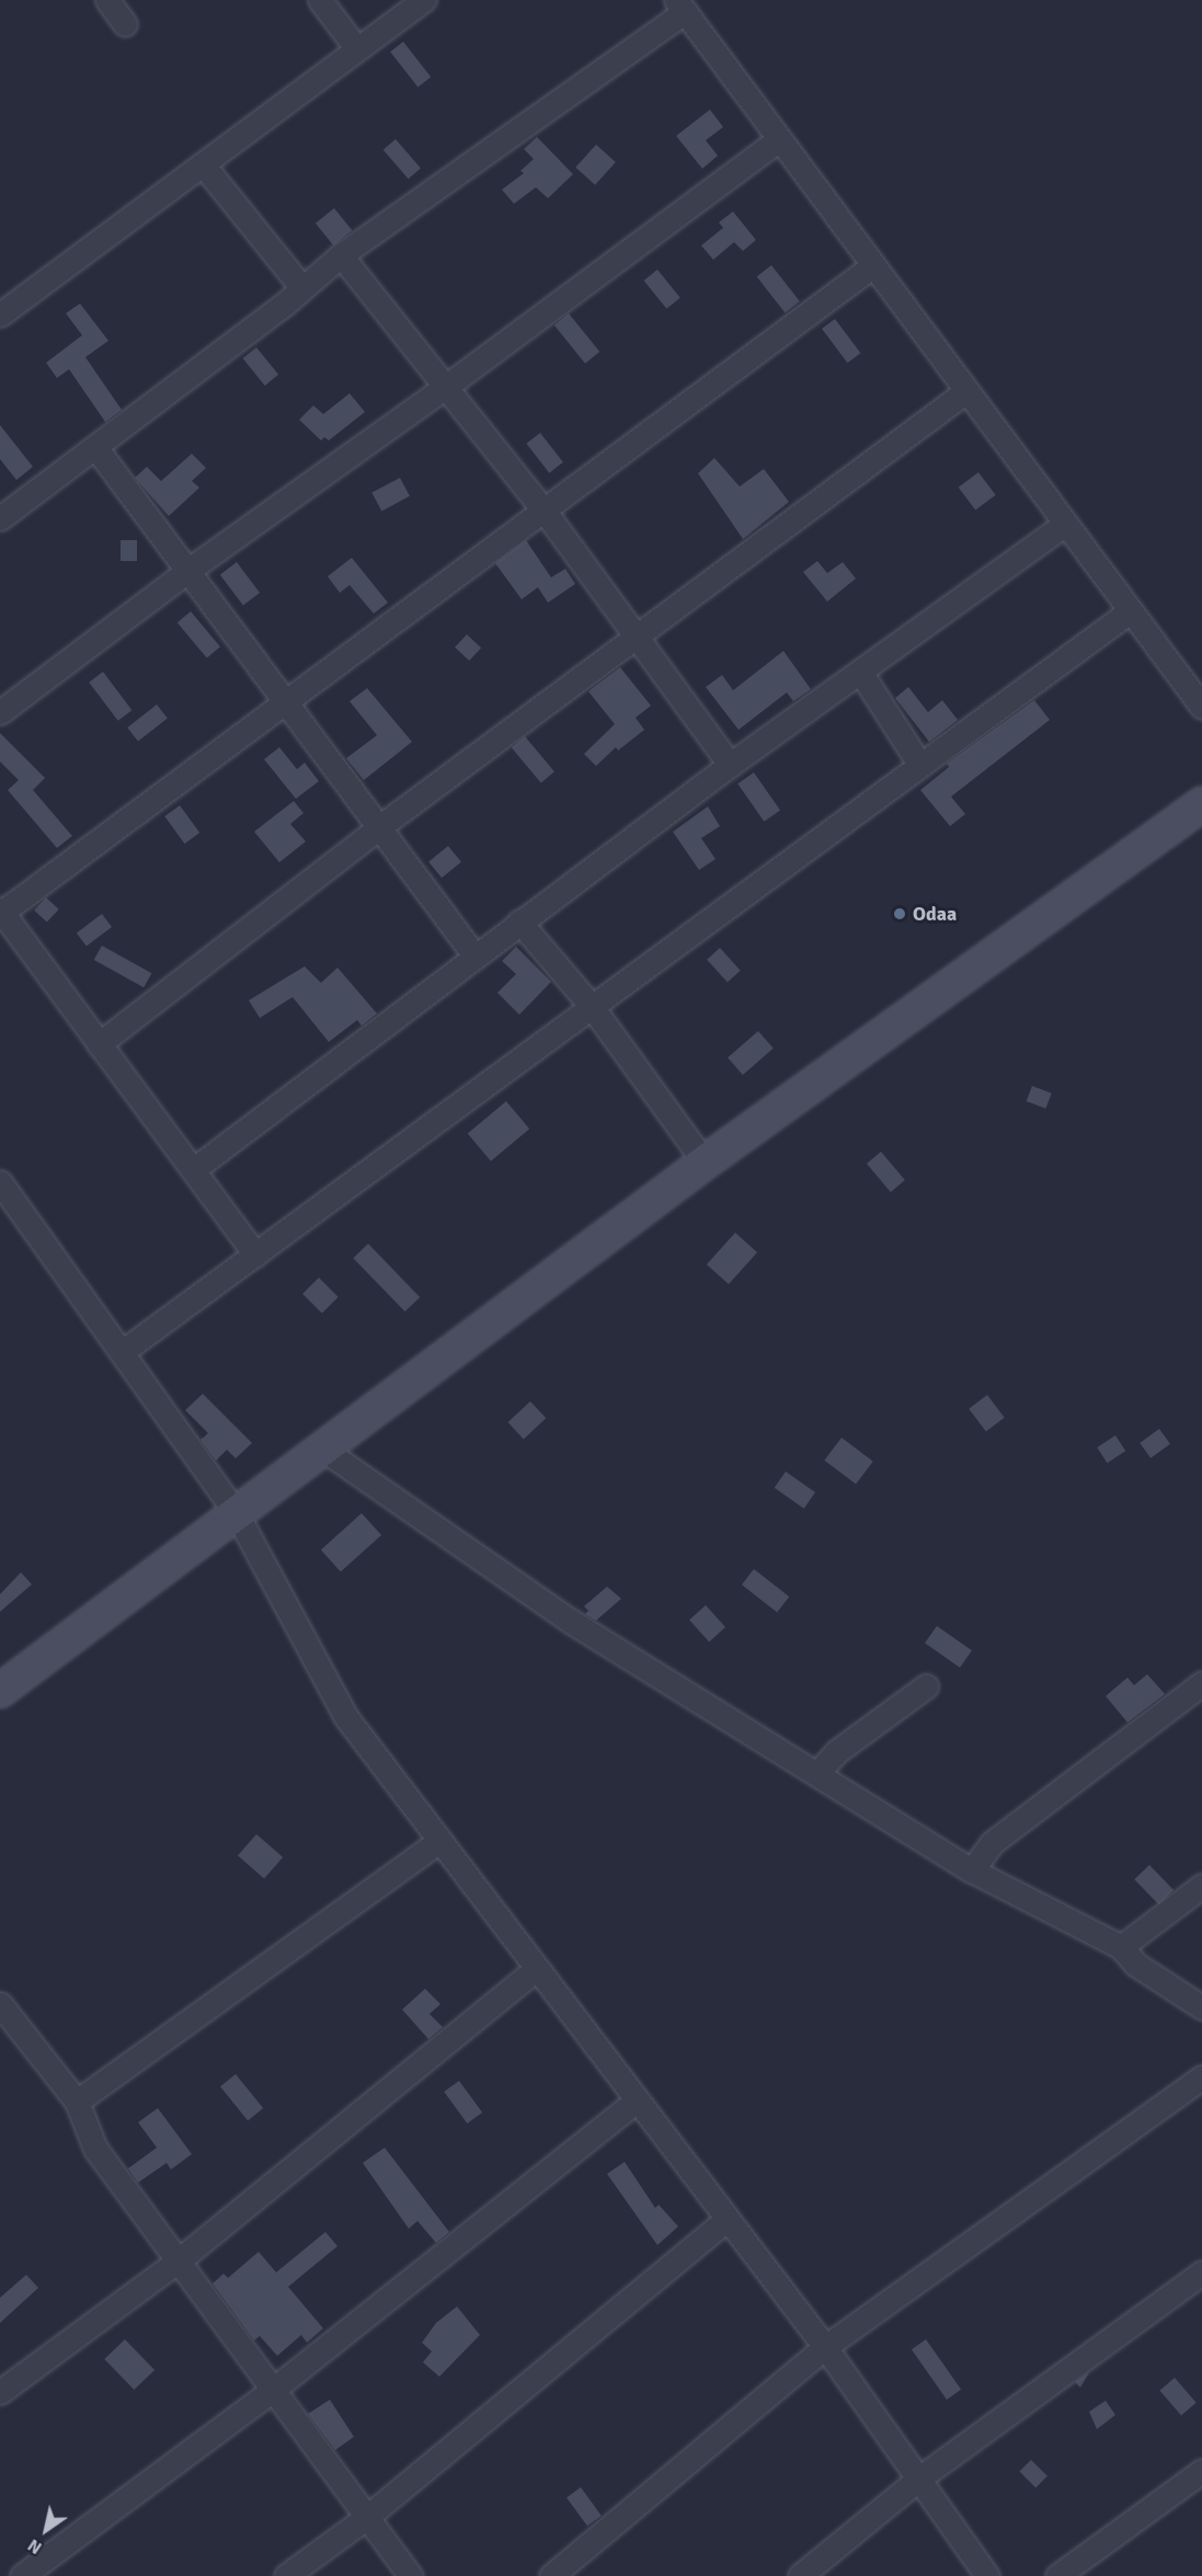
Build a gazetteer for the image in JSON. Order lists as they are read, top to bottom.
{
  "places": ["Odaa"],
  "north": "bottom left"
}
